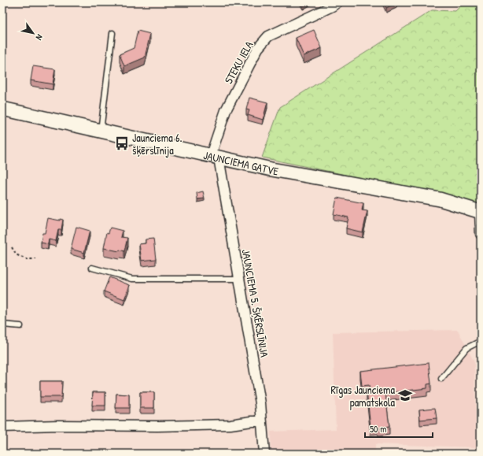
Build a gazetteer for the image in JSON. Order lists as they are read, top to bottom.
{
  "streets": {
    "main road": ["JAUNCIEMA GATVE"],
    "street": ["STEĶU IELA", "JAUNCIEMA 5. ŠĶĒRSLĪNIJA"]
  },
  "crossings": [
    ["STEĶU IELA", "JAUNCIEMA GATVE"],
    ["STEĶU IELA", "JAUNCIEMA 5. ŠĶĒRSLĪNIJA"],
    ["JAUNCIEMA GATVE", "JAUNCIEMA 5. ŠĶĒRSLĪNIJA"]
  ],
  "places": {
    "bus stop": ["Jaunciema 6. šķērslīnija"],
    "school or university": ["Rīgas Jaunciema pamatskola"]
  },
  "scale_bar": "50 m",
  "north": "bottom right"
}
